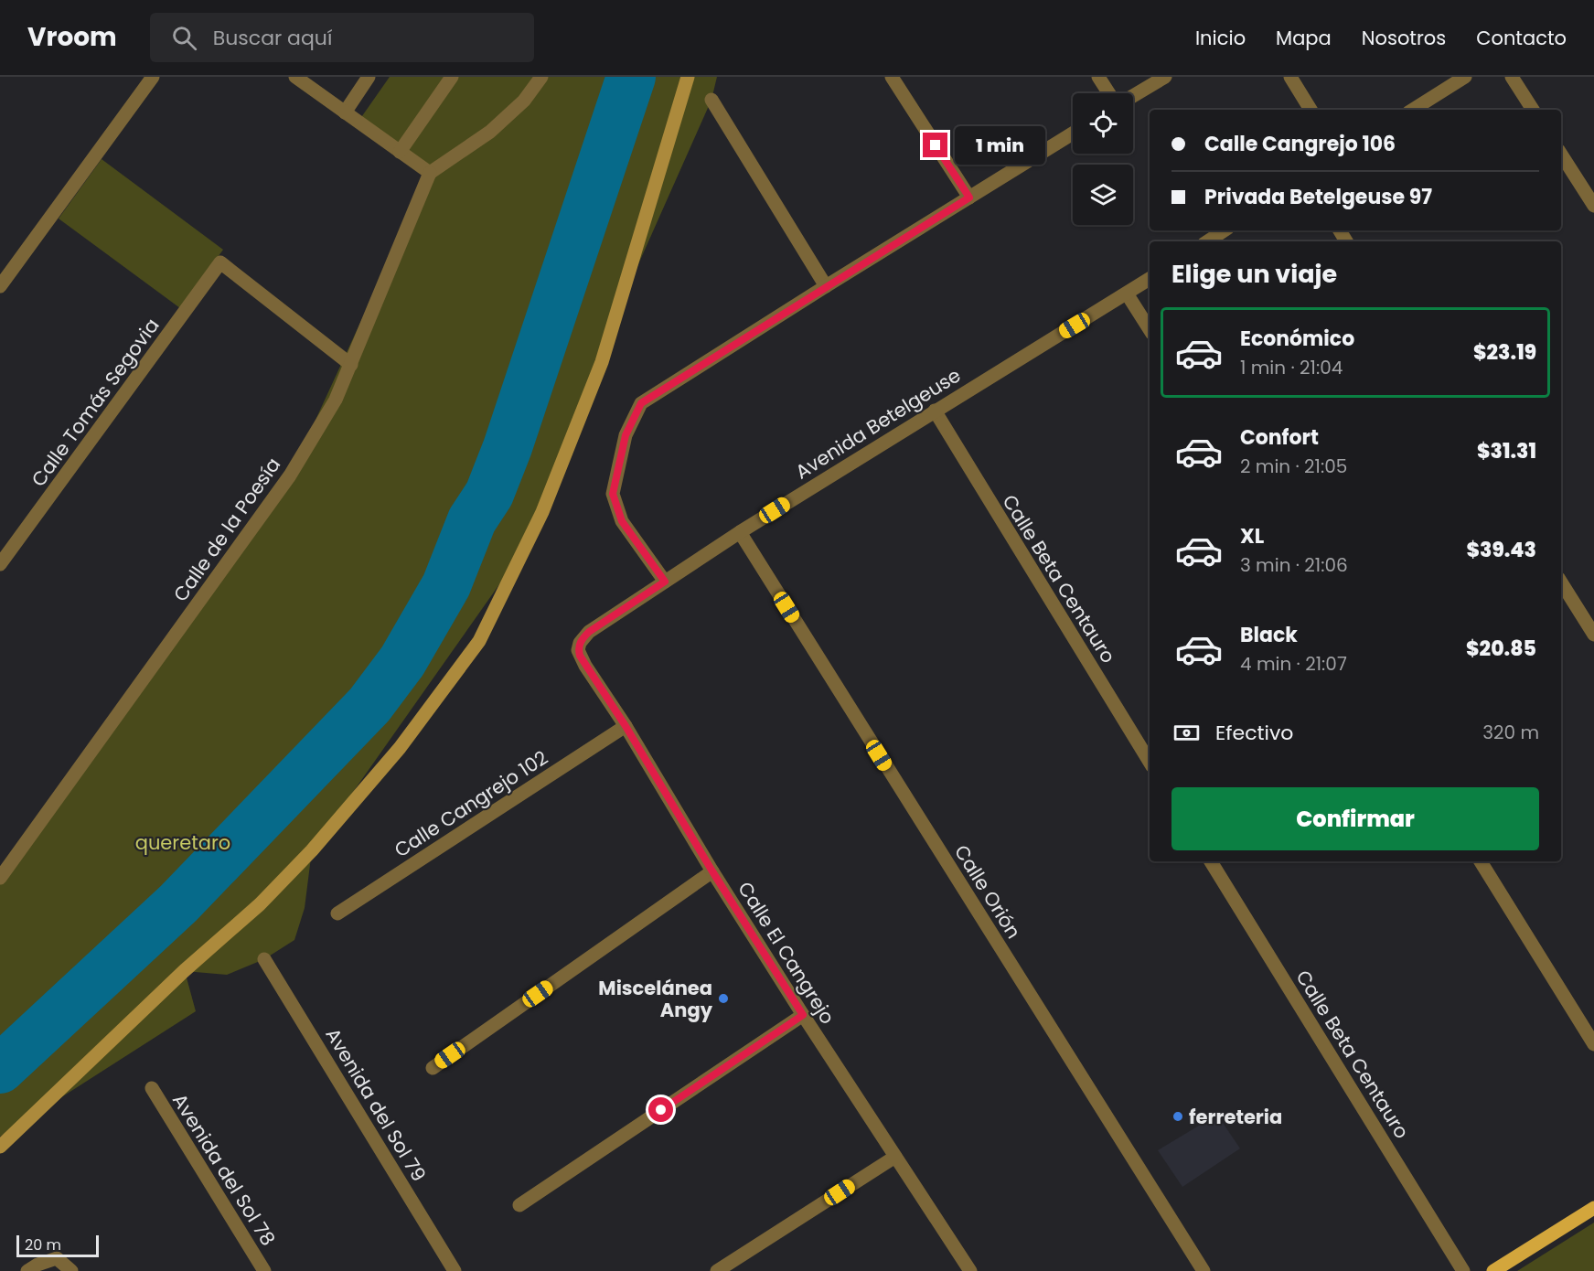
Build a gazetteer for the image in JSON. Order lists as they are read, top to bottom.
{
  "streets": {
    "street": [
      "Calle Tomás Segovia",
      "Avenida Betelgeuse",
      "Calle de la Poesía",
      "Calle Beta Centauro",
      "Calle Cangrejo 102",
      "Calle Orión",
      "Calle El Cangrejo",
      "Avenida del Sol 79",
      "Avenida del Sol 78"
    ]
  },
  "crossings": [
    ["Calle Tomás Segovia", "Calle de la Poesía"],
    ["Avenida Betelgeuse", "Calle Beta Centauro"],
    ["Avenida Betelgeuse", "Calle Orión"],
    ["Avenida Betelgeuse", "Calle El Cangrejo"],
    ["Calle Cangrejo 102", "Calle El Cangrejo"]
  ],
  "parks": ["queretaro"],
  "places": ["Miscelánea Angy", "ferreteria"],
  "scale_bar": "20 m",
  "page": {
    "header": "Vroom",
    "search": "Buscar aquí",
    "nav": [
      "Inicio",
      "Mapa",
      "Nosotros",
      "Contacto"
    ],
    "banner": ["Calle Cangrejo 106", "Privada Betelgeuse 97"],
    "bubble": "1 min",
    "heading": "Elige un viaje",
    "list": [
      {
        "name": "Económico",
        "note": "1 min · 21:04",
        "value": "$23.19"
      },
      {
        "name": "Confort",
        "note": "2 min · 21:05",
        "value": "$31.31"
      },
      {
        "name": "XL",
        "note": "3 min · 21:06",
        "value": "$39.43"
      },
      {
        "name": "Black",
        "note": "4 min · 21:07",
        "value": "$20.85"
      }
    ],
    "pay": ["Efectivo", "320 m"],
    "buttons": "Confirmar",
    "scale": "20 m"
  }
}
